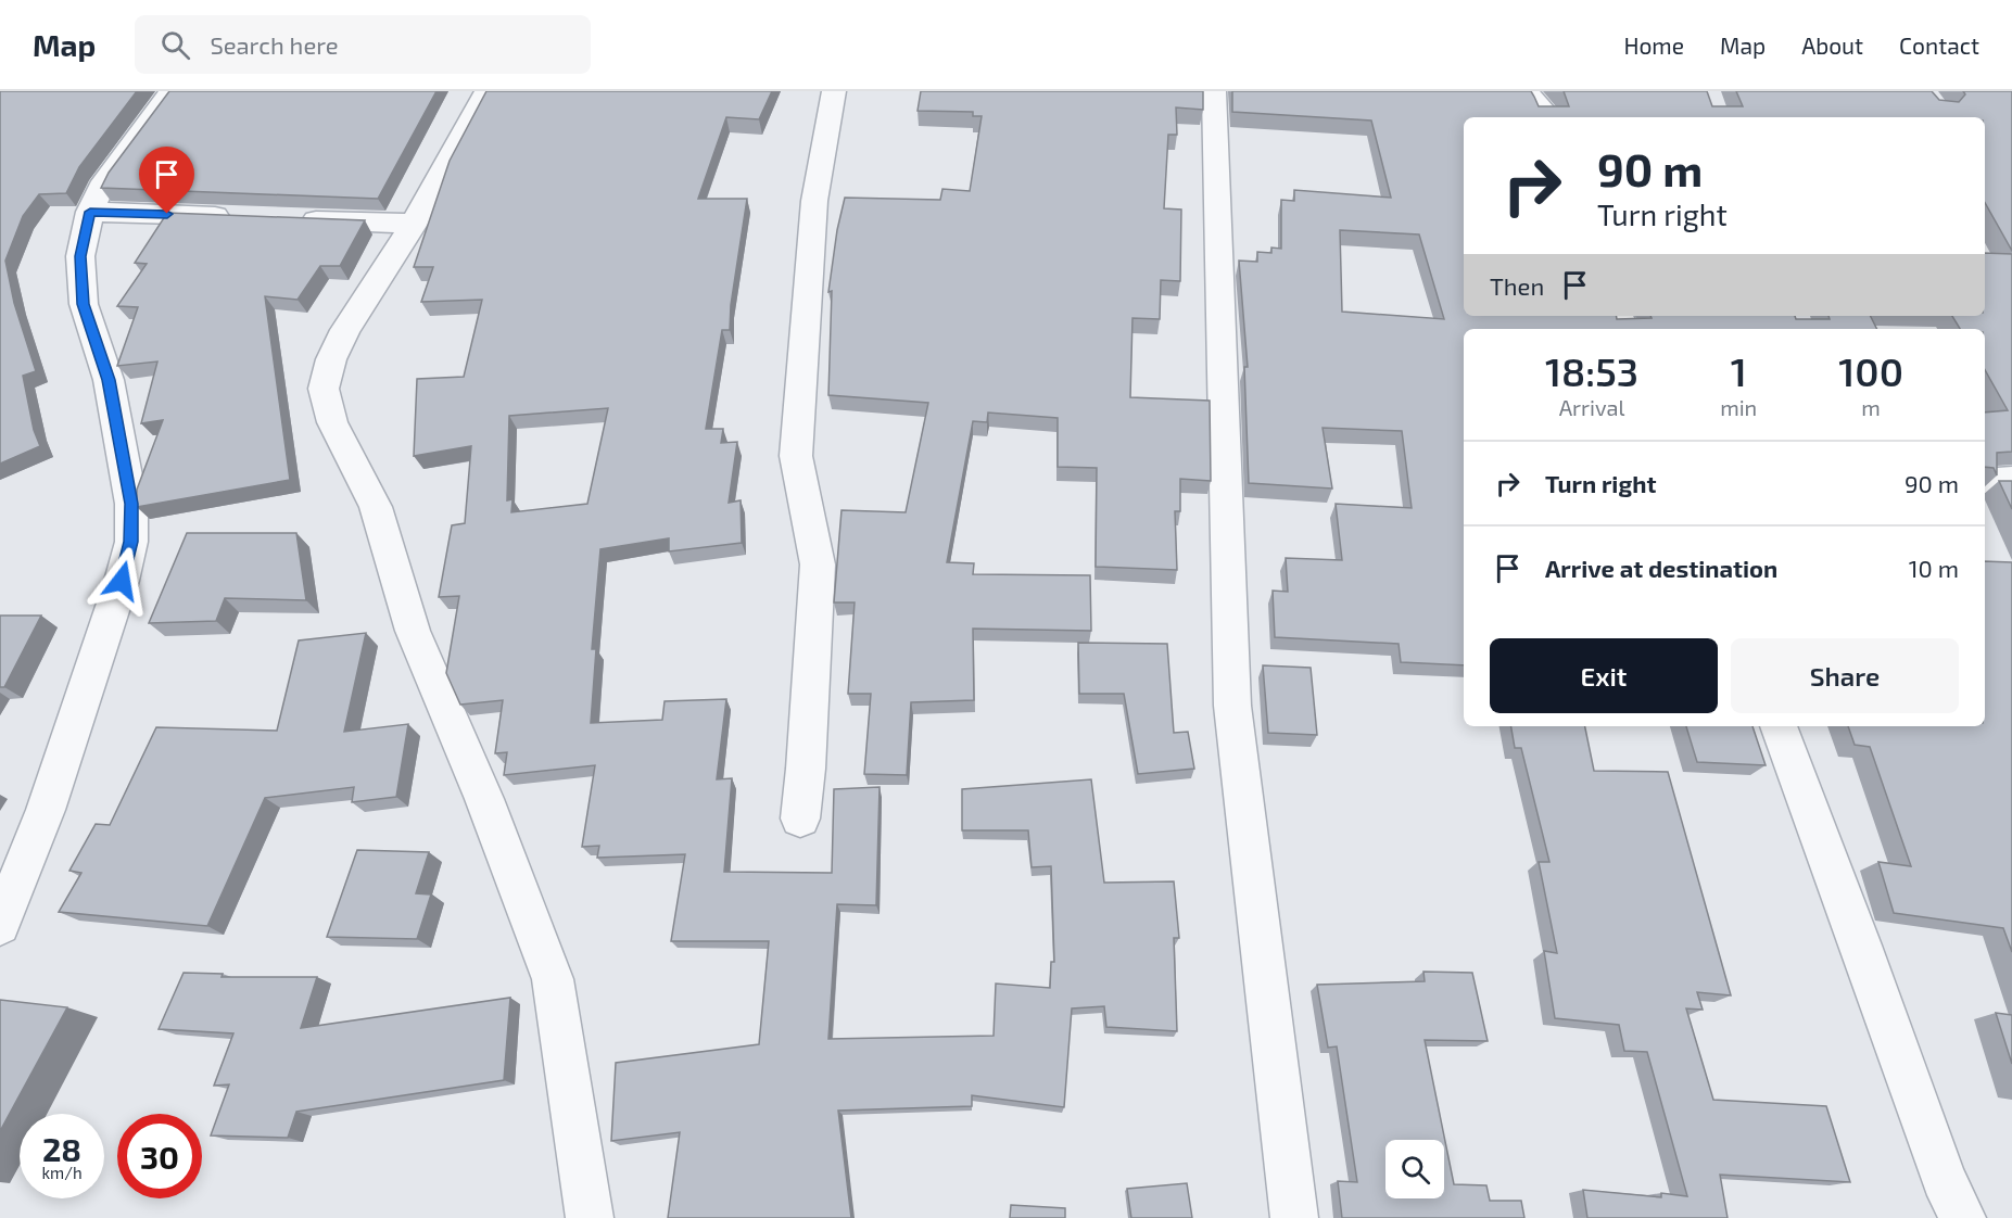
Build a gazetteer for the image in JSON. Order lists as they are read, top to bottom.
{
  "page": {
    "header": "Map",
    "search": "Search here",
    "nav": [
      "Home",
      "Map",
      "About",
      "Contact"
    ],
    "turn": ["90 m", "Turn right"],
    "then": "Then",
    "eta": [
      "18:53",
      "Arrival",
      "1",
      "min",
      "100",
      "m"
    ],
    "list": [
      {
        "name": "Turn right",
        "value": "90 m"
      },
      {
        "name": "Arrive at destination",
        "value": "10 m"
      }
    ],
    "buttons": ["Exit", "Share"],
    "speed": "28 km/h",
    "limit": "30"
  }
}
